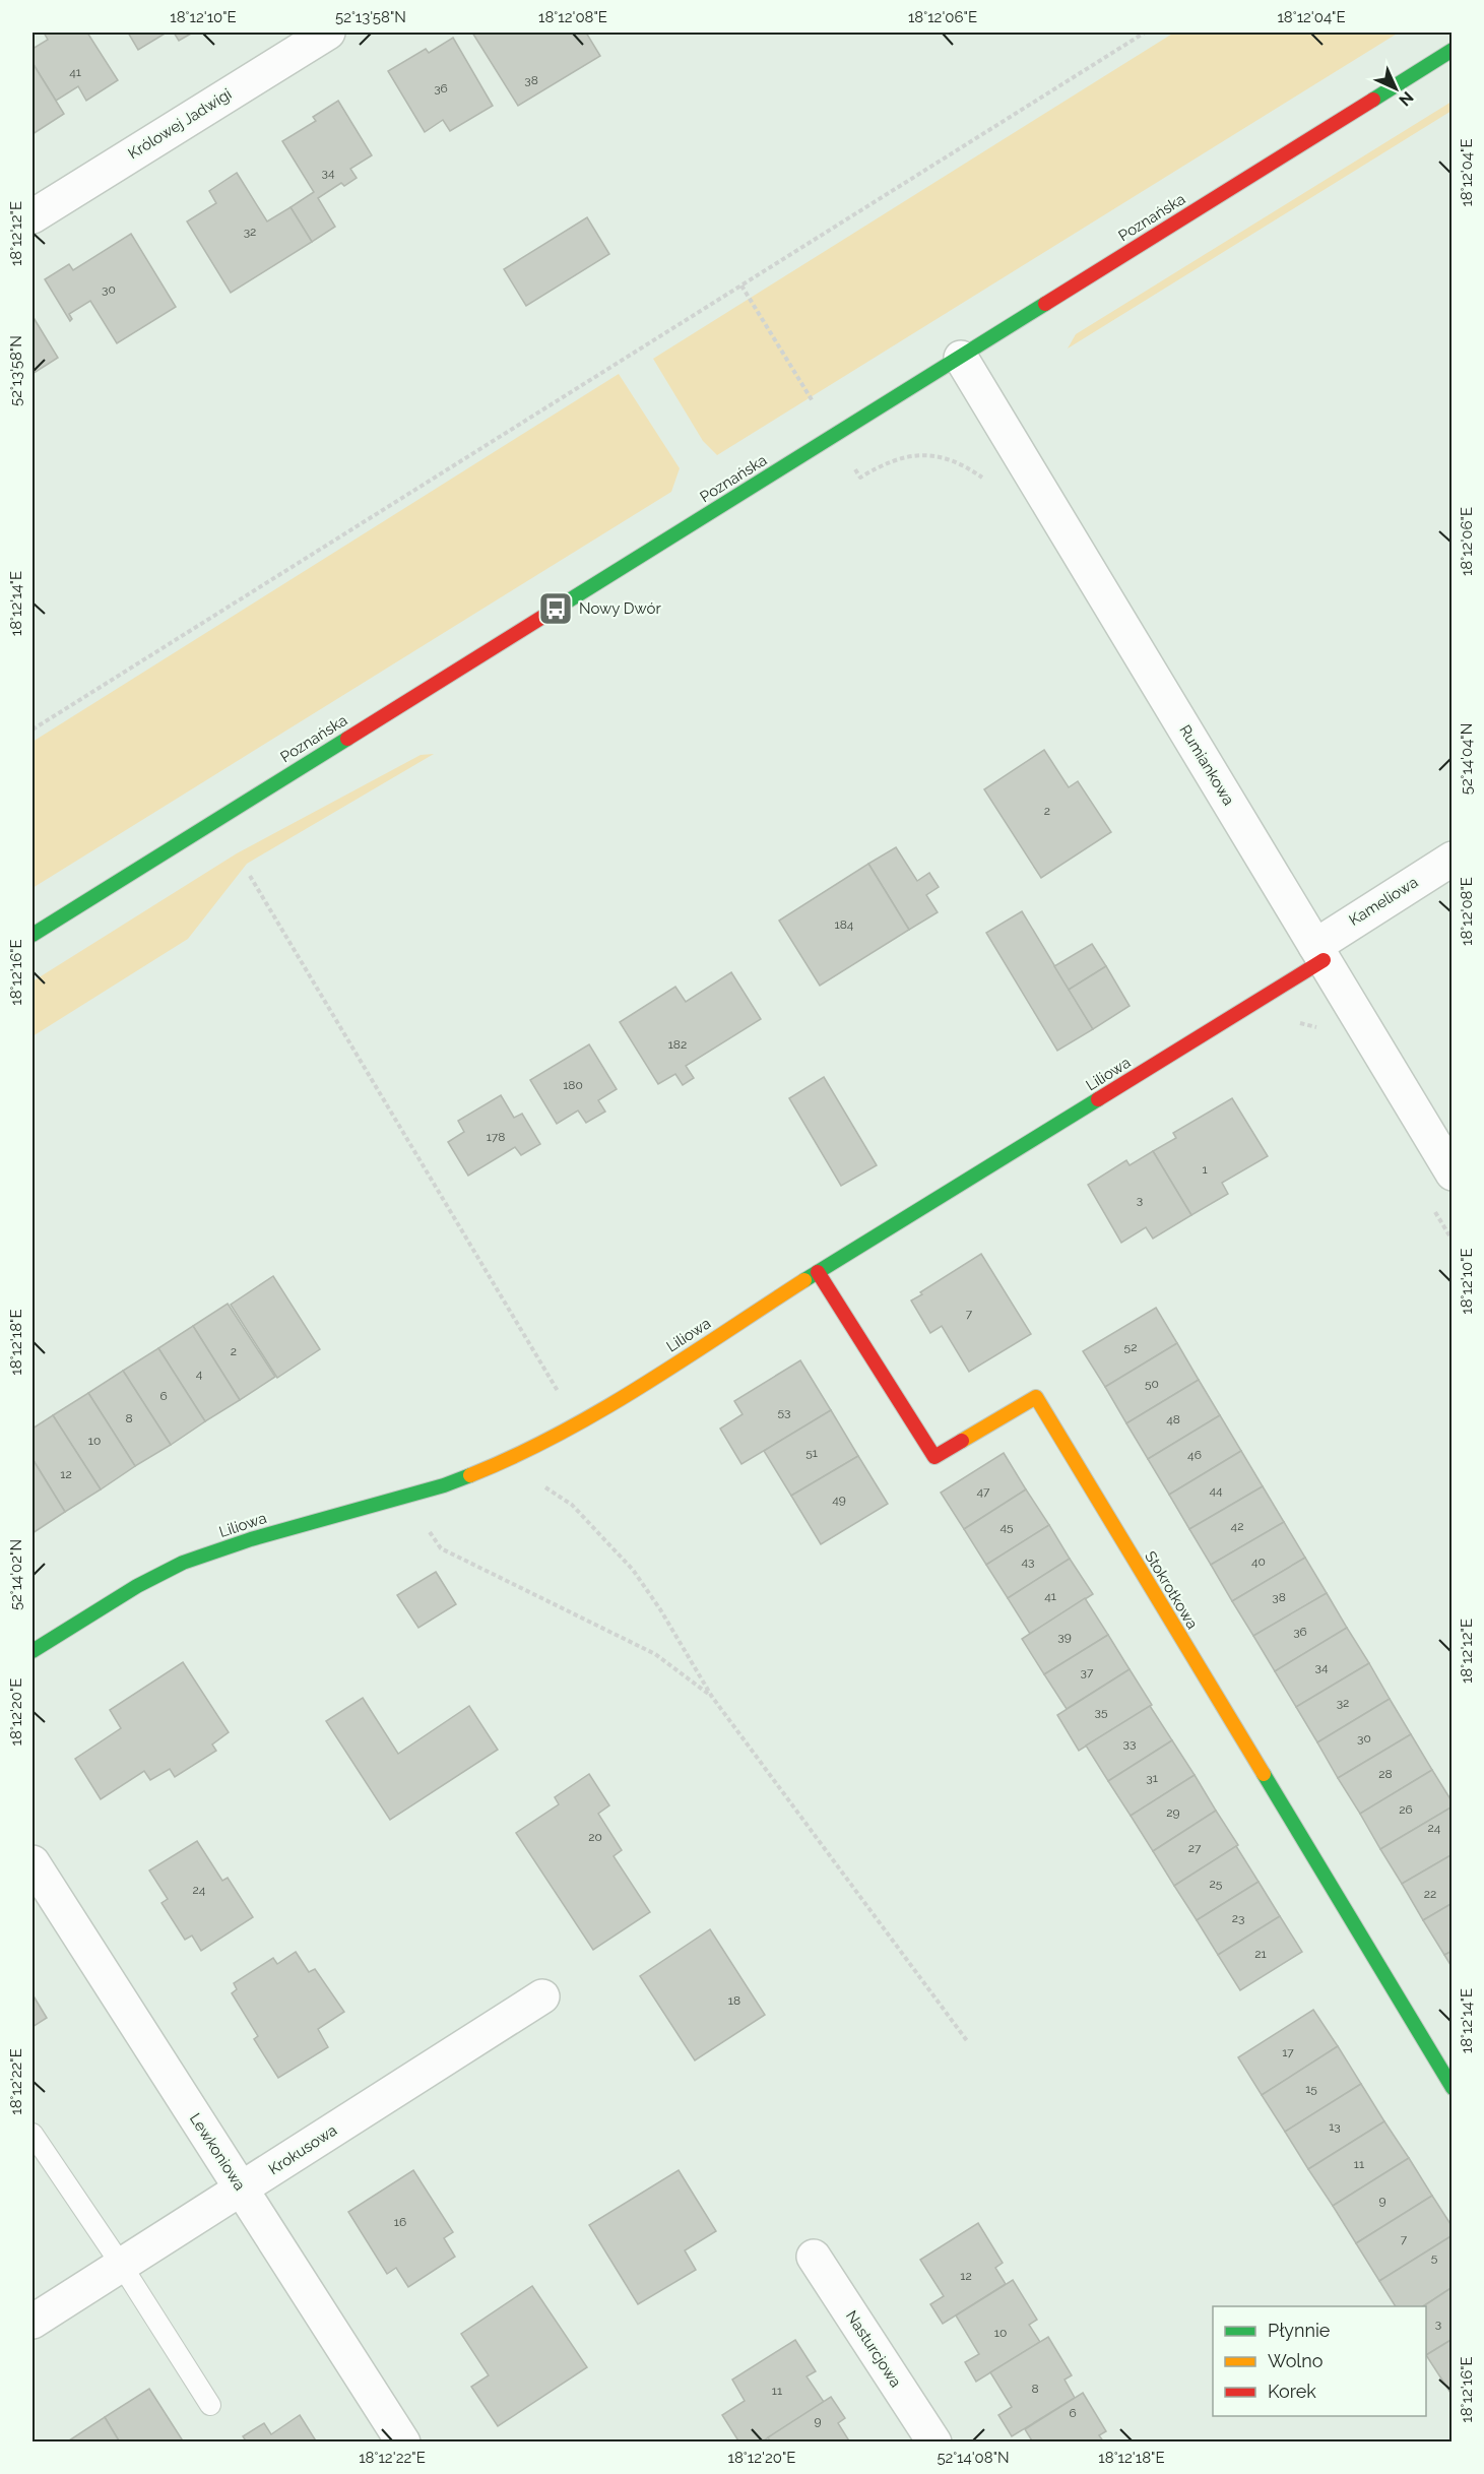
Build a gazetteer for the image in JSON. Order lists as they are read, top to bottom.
{
  "streets": {
    "street": [
      "Królowej Jadwigi",
      "Poznańska",
      "Rumiankowa",
      "Kameliowa",
      "Liliowa",
      "Stokrotkowa",
      "Krokusowa",
      "Lewkoniowa",
      "Nasturcjowa"
    ]
  },
  "crossings": [
    ["Poznańska", "Rumiankowa"],
    ["Rumiankowa", "Kameliowa"],
    ["Rumiankowa", "Liliowa"],
    ["Kameliowa", "Liliowa"],
    ["Liliowa", "Stokrotkowa"],
    ["Krokusowa", "Lewkoniowa"]
  ],
  "places": {
    "bus stop": ["Nowy Dwór"]
  },
  "house_numbers": [
    "41",
    "38",
    "36",
    "34",
    "32",
    "30",
    "2",
    "184",
    "182",
    "180",
    "178",
    "1",
    "3",
    "7",
    "52",
    "2",
    "4",
    "50",
    "6",
    "53",
    "8",
    "48",
    "10",
    "51",
    "46",
    "12",
    "44",
    "47",
    "49",
    "42",
    "45",
    "43",
    "40",
    "41",
    "38",
    "36",
    "39",
    "34",
    "37",
    "32",
    "35",
    "30",
    "33",
    "28",
    "31",
    "26",
    "29",
    "24",
    "20",
    "27",
    "25",
    "24",
    "22",
    "23",
    "21",
    "18",
    "17",
    "15",
    "13",
    "11",
    "9",
    "16",
    "7",
    "5",
    "12",
    "3",
    "10",
    "8",
    "11",
    "6",
    "9"
  ],
  "legend": ["Płynnie", "Wolno", "Korek"],
  "north": "bottom right",
  "coordinates": [
    "18°12'10\"E",
    "52°13'58\"N",
    "18°12'08\"E",
    "18°12'06\"E",
    "18°12'04\"E",
    "18°12'12\"E",
    "18°12'14\"E",
    "52°14'04\"N",
    "18°12'16\"E",
    "18°12'18\"E",
    "52°14'02\"N",
    "18°12'20\"E",
    "18°12'22\"E",
    "52°14'08\"N"
  ]
}
